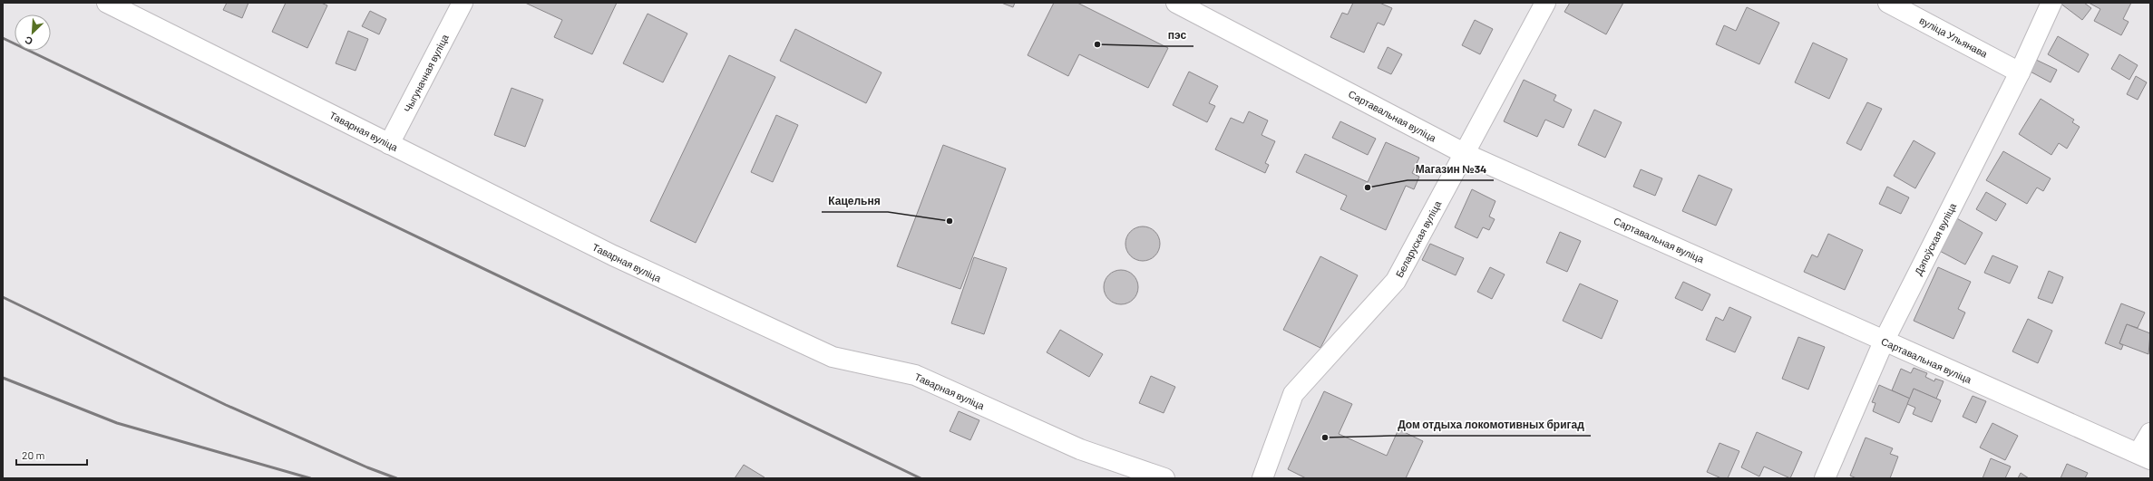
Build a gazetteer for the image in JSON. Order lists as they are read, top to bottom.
{
  "streets": {
    "street": [
      "вуліца Ульянава",
      "Чыгуначная вуліца",
      "Сартавальная вуліца",
      "Таварная вуліца",
      "Беларуская вуліца",
      "Дэпоўская вуліца"
    ]
  },
  "crossings": [
    ["вуліца Ульянава", "Дэпоўская вуліца"],
    ["Чыгуначная вуліца", "Таварная вуліца"],
    ["Сартавальная вуліца", "Беларуская вуліца"],
    ["Сартавальная вуліца", "Дэпоўская вуліца"]
  ],
  "places": [
    "пэс",
    "Магазин №34",
    "Кацельня",
    "Дом отдыха локомотивных бригад"
  ],
  "scale_bar": "20 m",
  "north": "bottom left"
}
